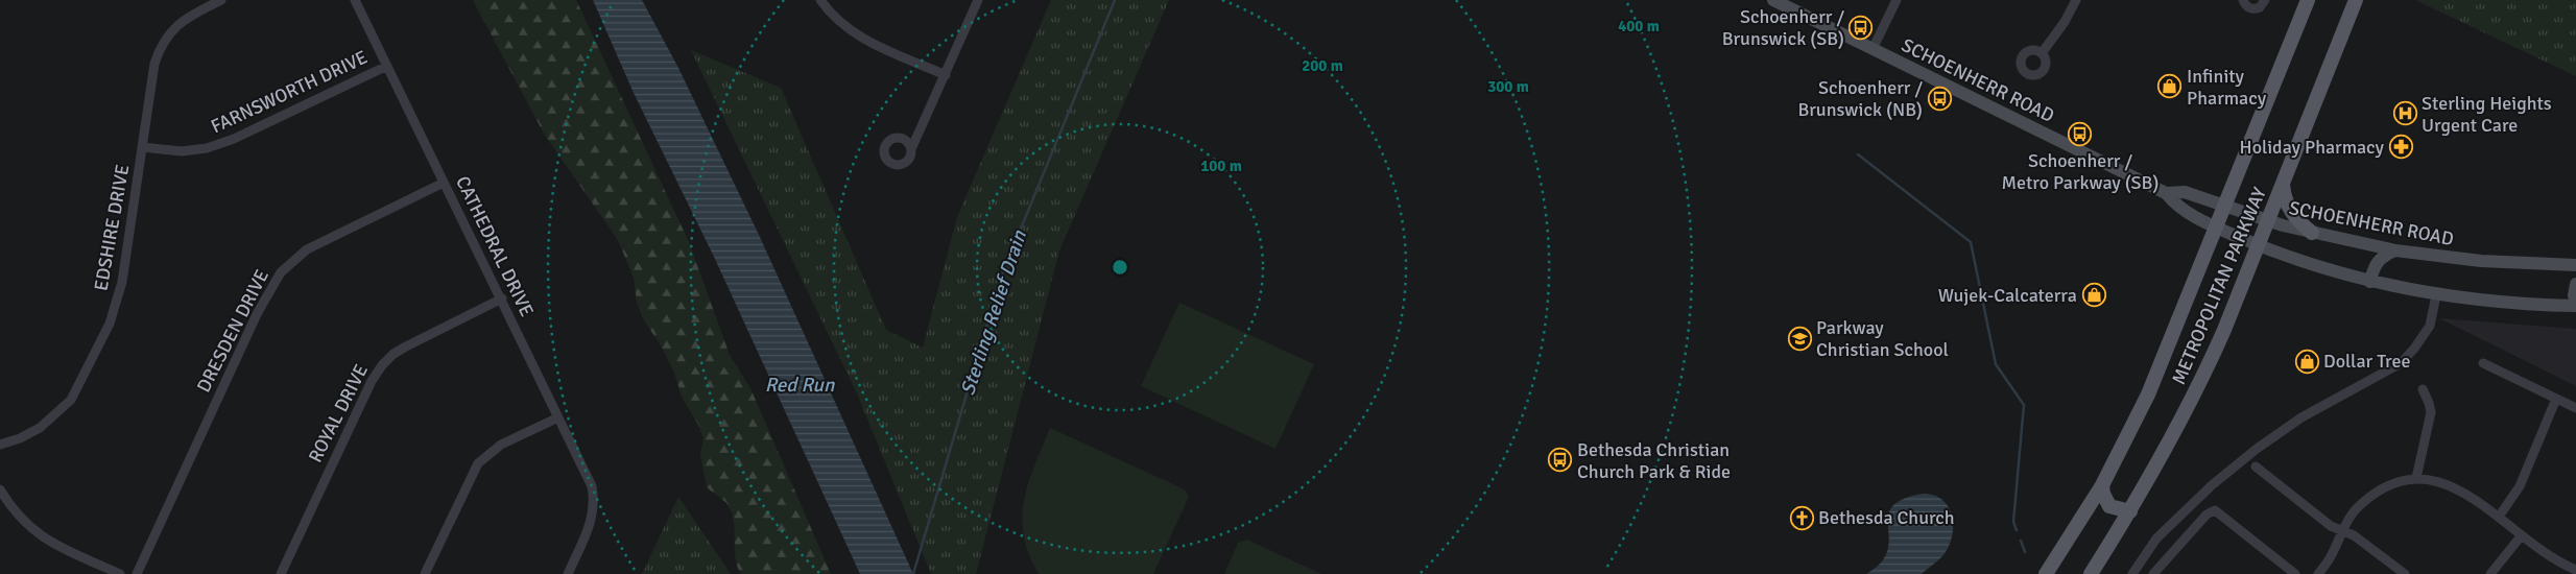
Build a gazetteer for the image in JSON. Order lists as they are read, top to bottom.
{
  "streets": {
    "main road": ["SCHOENHERR ROAD", "METROPOLITAN PARKWAY"],
    "street": [
      "FARNSWORTH DRIVE",
      "EDSHIRE DRIVE",
      "CATHEDRAL DRIVE",
      "DRESDEN DRIVE",
      "ROYAL DRIVE"
    ]
  },
  "crossings": [
    ["SCHOENHERR ROAD", "METROPOLITAN PARKWAY"],
    ["FARNSWORTH DRIVE", "EDSHIRE DRIVE"],
    ["FARNSWORTH DRIVE", "CATHEDRAL DRIVE"],
    ["CATHEDRAL DRIVE", "DRESDEN DRIVE"],
    ["CATHEDRAL DRIVE", "ROYAL DRIVE"]
  ],
  "water": ["Sterling Relief Drain", "Red Run"],
  "places": {
    "bus stop": [
      "Schoenherr / Brunswick (SB)",
      "Schoenherr / Brunswick (NB)",
      "Schoenherr / Metro Parkway (SB)",
      "Bethesda Christian Church Park & Ride"
    ],
    "shop": ["Infinity Pharmacy", "Wujek-Calcaterra", "Dollar Tree"],
    "hospital": ["Sterling Heights Urgent Care"],
    "pharmacy": ["Holiday Pharmacy"],
    "school or university": ["Parkway Christian School"],
    "church": ["Bethesda Church"]
  },
  "rings": [
    "400 m",
    "200 m",
    "300 m",
    "100 m"
  ]
}
